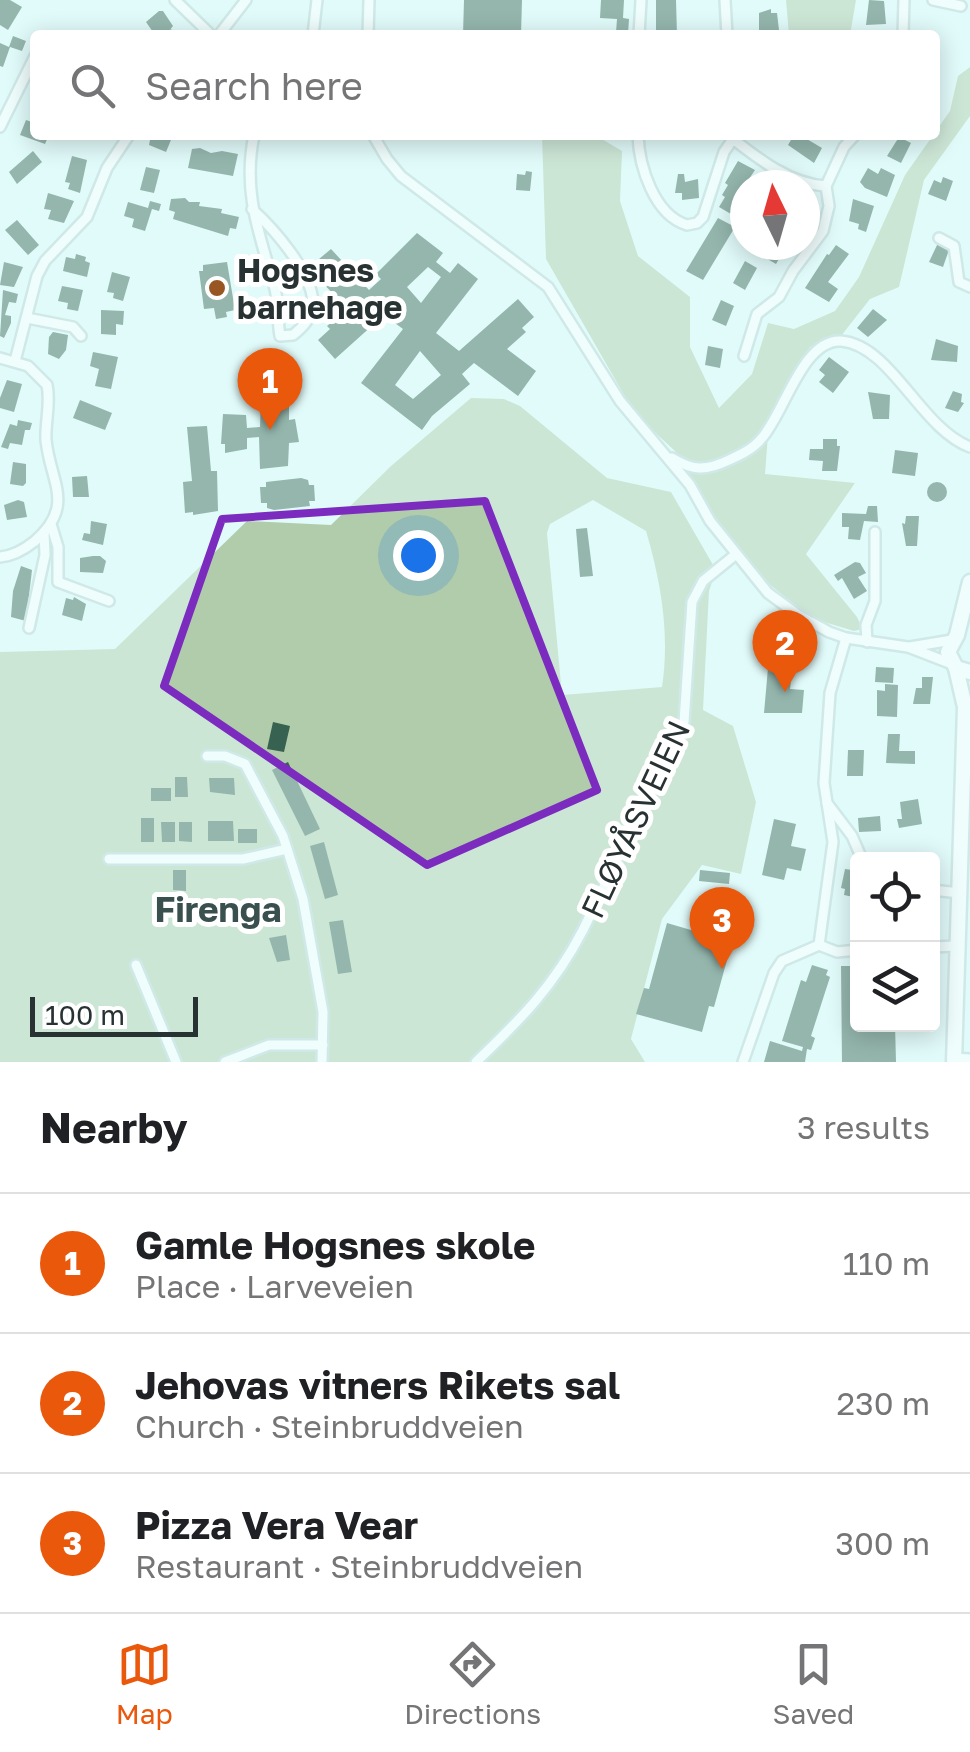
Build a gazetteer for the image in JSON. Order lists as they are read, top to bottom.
{
  "streets": {
    "street": ["FLØYÅSVEIEN"]
  },
  "districts": ["Firenga"],
  "places": ["Hogsnes barnehage"],
  "scale_bar": "100 m",
  "north": "top",
  "page": {
    "search": "Search here",
    "pins": ["1", "2", "3"],
    "scale": "100 m",
    "heading": ["Nearby", "3 results"],
    "list": [
      {
        "mark": "1",
        "name": "Gamle Hogsnes skole",
        "note": "Place · Larveveien",
        "value": "110 m"
      },
      {
        "mark": "2",
        "name": "Jehovas vitners Rikets sal",
        "note": "Church · Steinbruddveien",
        "value": "230 m"
      },
      {
        "mark": "3",
        "name": "Pizza Vera Vear",
        "note": "Restaurant · Steinbruddveien",
        "value": "300 m"
      }
    ],
    "nav": ["Map", "Directions", "Saved"]
  }
}
